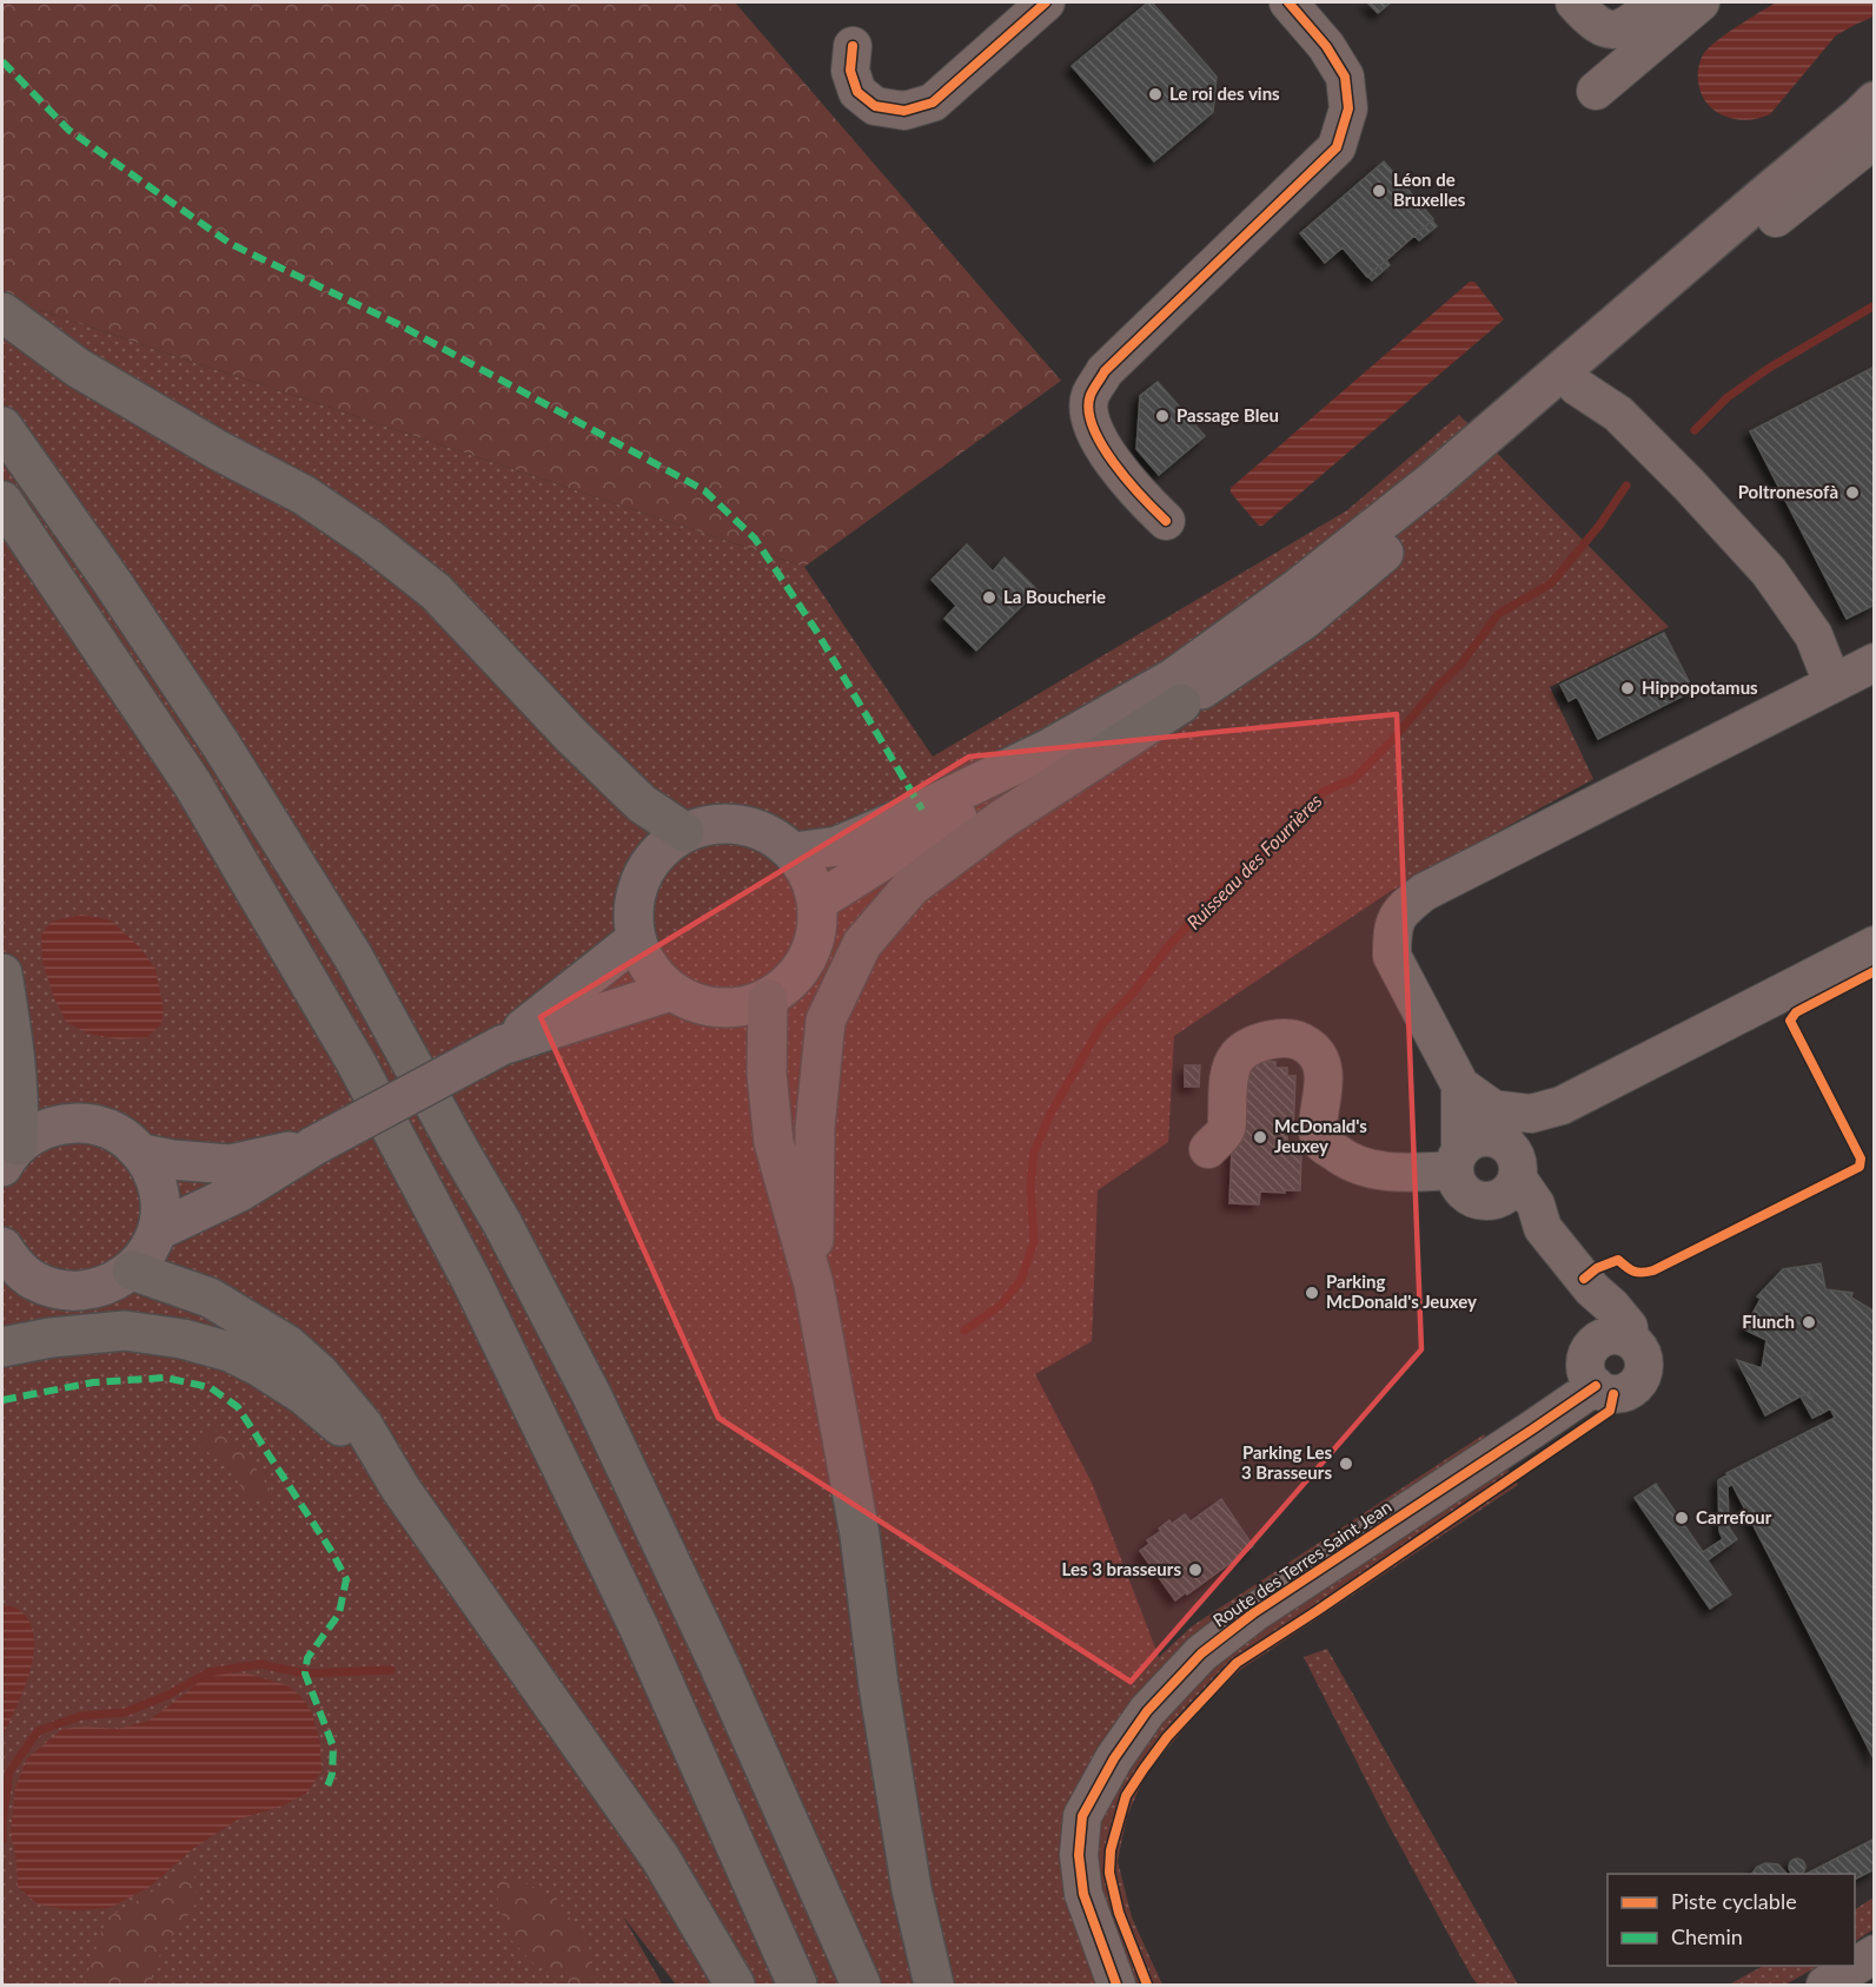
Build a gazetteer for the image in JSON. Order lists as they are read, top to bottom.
{
  "streets": {
    "street": ["Route des Terres Saint Jean"]
  },
  "water": ["Ruisseau des Fourrières"],
  "places": [
    "Le roi des vins",
    "Léon de Bruxelles",
    "Passage Bleu",
    "Poltronesofà",
    "La Boucherie",
    "Hippopotamus",
    "McDonald's Jeuxey",
    "Parking McDonald's Jeuxey",
    "Flunch",
    "Parking Les 3 Brasseurs",
    "Carrefour",
    "Les 3 brasseurs"
  ],
  "legend": ["Piste cyclable", "Chemin"]
}
